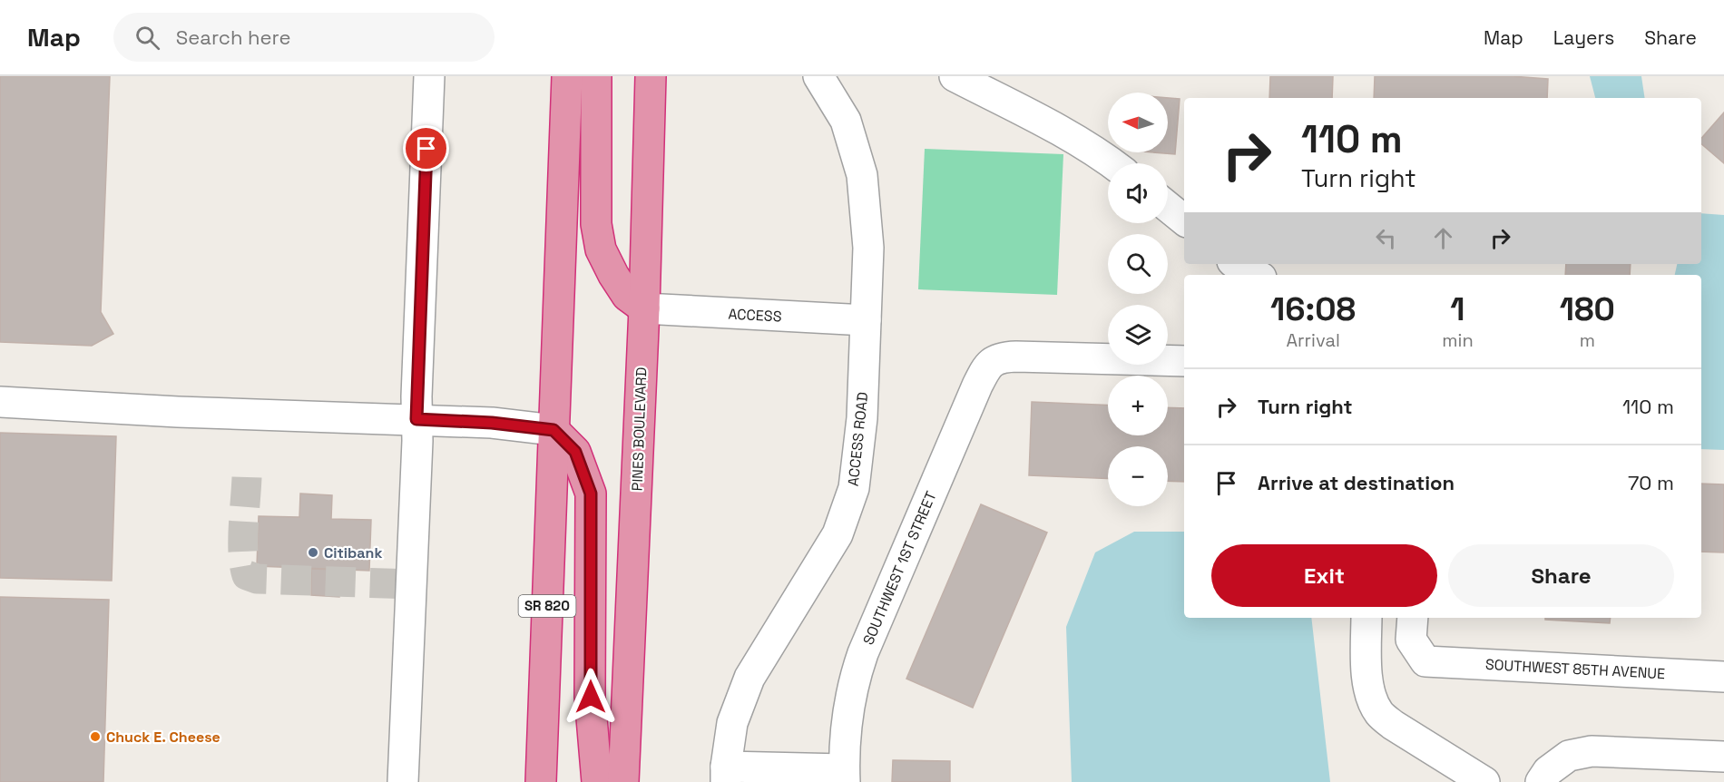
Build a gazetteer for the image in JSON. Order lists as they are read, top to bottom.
{
  "streets": {
    "highway": ["PINES BOULEVARD", "SR 820"],
    "street": [
      "ACCESS",
      "ACCESS ROAD",
      "SOUTHWEST 1ST STREET",
      "SOUTHWEST 85TH AVENUE"
    ]
  },
  "crossings": [
    ["ACCESS", "PINES BOULEVARD"],
    ["ACCESS", "ACCESS ROAD"]
  ],
  "places": ["Citibank", "Chuck E. Cheese"],
  "north": "left",
  "page": {
    "header": "Map",
    "search": "Search here",
    "nav": ["Map", "Layers", "Share"],
    "map_buttons": ["+", "−"],
    "turn": ["110 m", "Turn right"],
    "eta": [
      "16:08",
      "Arrival",
      "1",
      "min",
      "180",
      "m"
    ],
    "list": [
      {
        "name": "Turn right",
        "value": "110 m"
      },
      {
        "name": "Arrive at destination",
        "value": "70 m"
      }
    ],
    "buttons": ["Exit", "Share"]
  }
}
